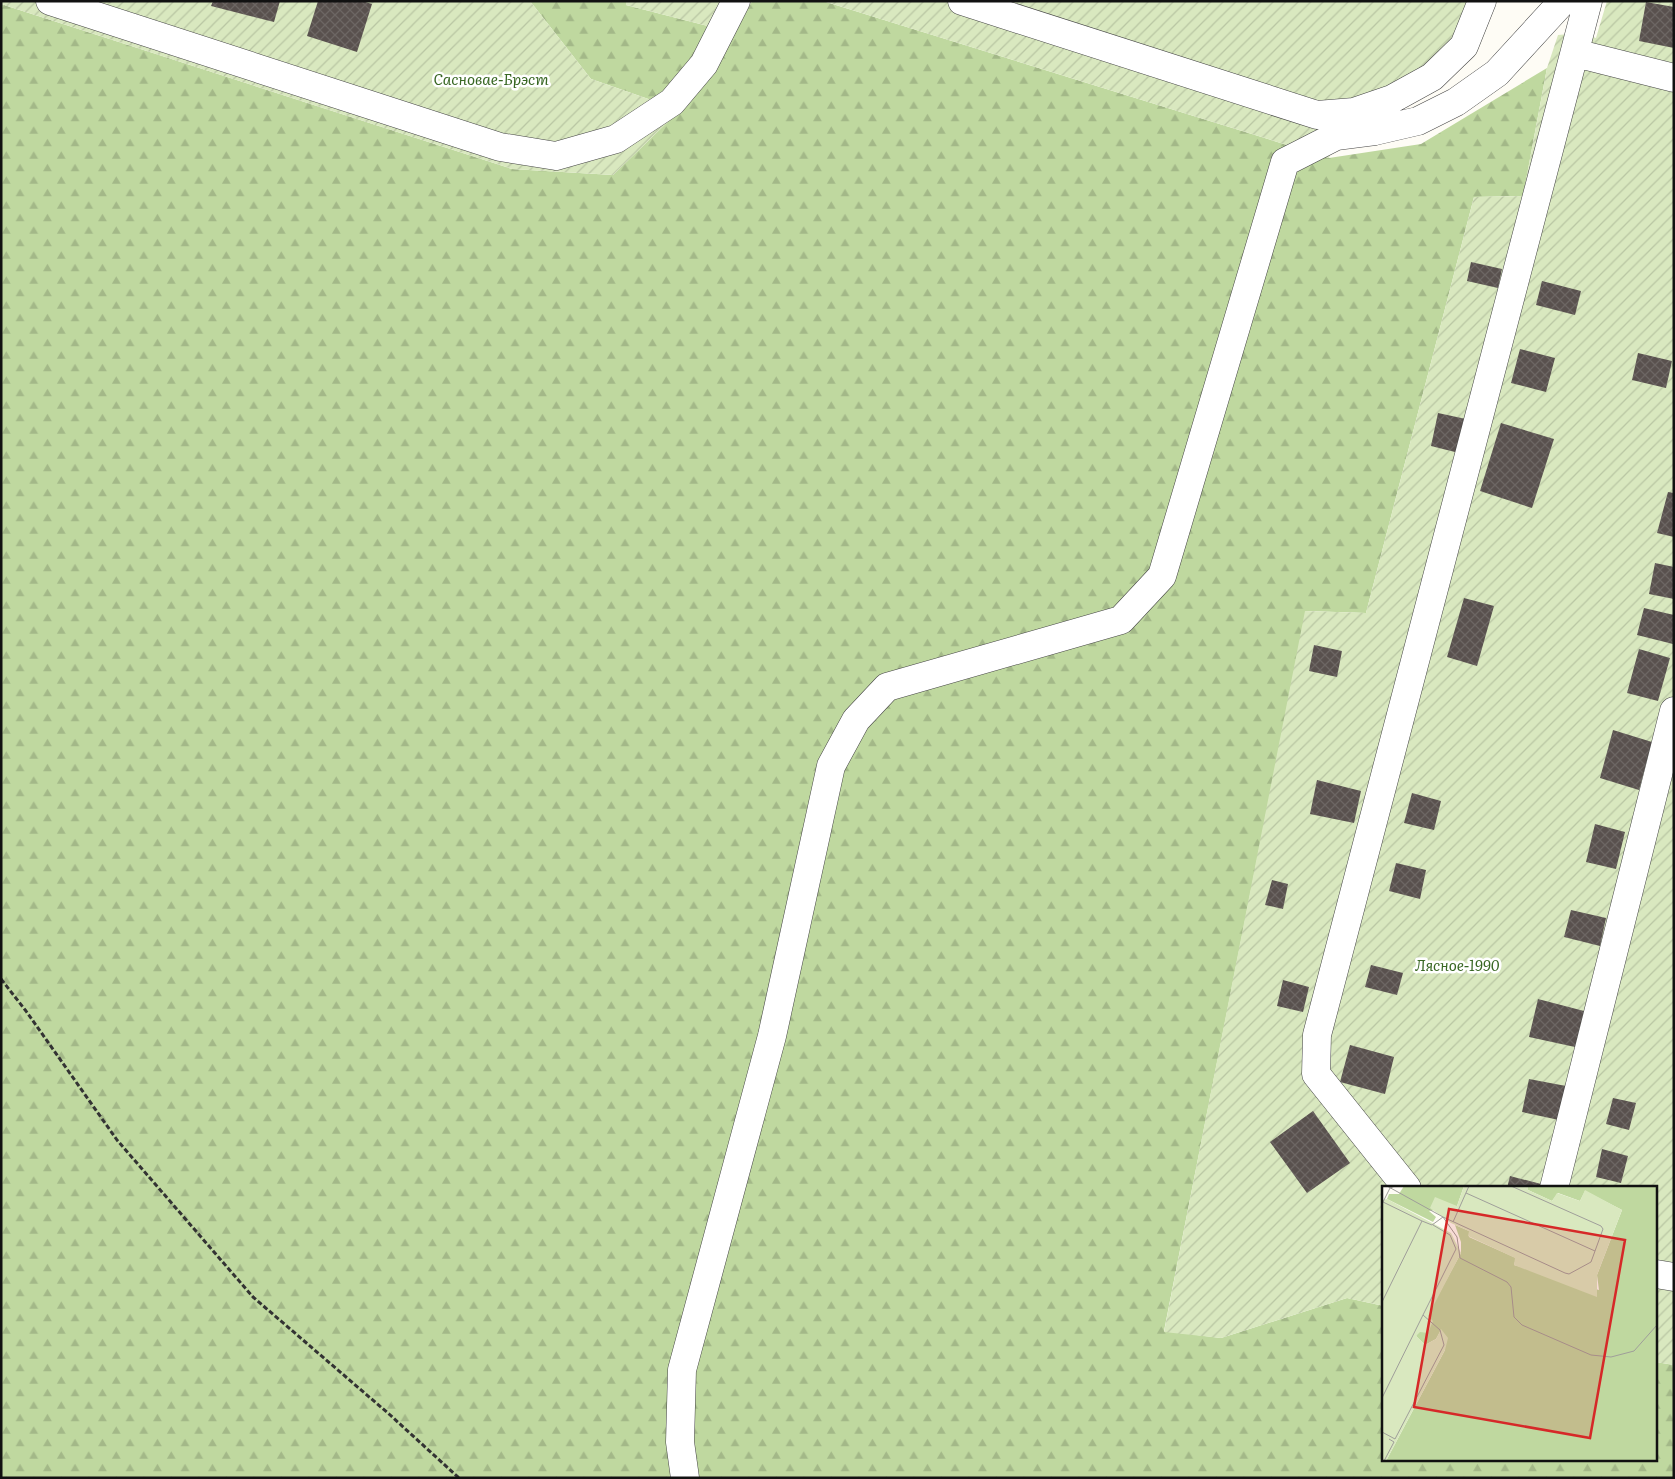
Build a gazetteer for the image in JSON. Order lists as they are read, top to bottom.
{
  "parks": ["Сасновае-Брэст", "Лясное-1990"]
}
